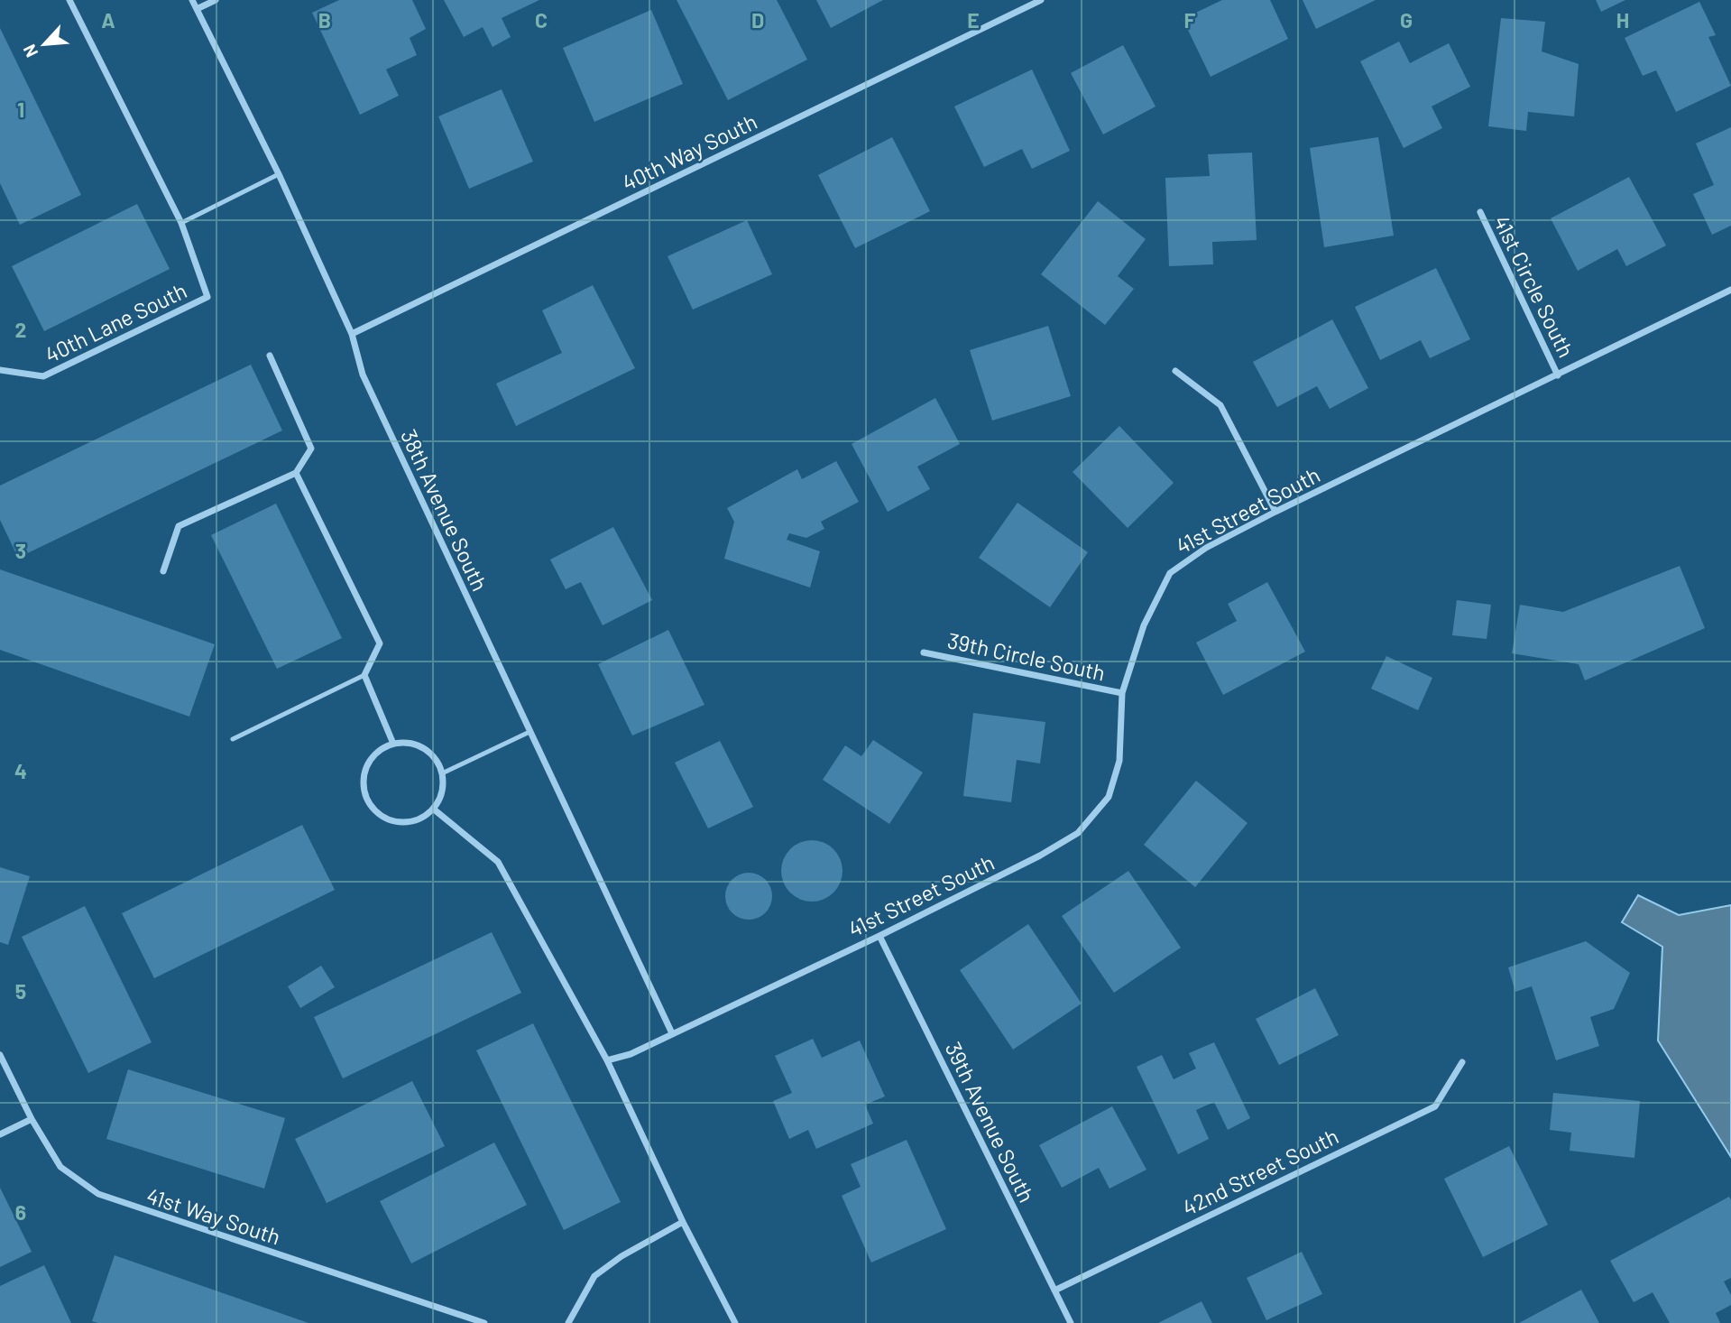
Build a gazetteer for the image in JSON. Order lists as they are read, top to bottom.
{
  "streets": {
    "street": [
      "40th Way South",
      "41st Circle South",
      "40th Lane South",
      "38th Avenue South",
      "41st Street South",
      "39th Circle South",
      "39th Avenue South",
      "42nd Street South",
      "41st Way South"
    ]
  },
  "crossings": [
    ["40th Way South", "38th Avenue South"],
    ["41st Circle South", "41st Street South"],
    ["38th Avenue South", "41st Street South"],
    ["41st Street South", "39th Circle South"],
    ["41st Street South", "39th Avenue South"],
    ["39th Avenue South", "42nd Street South"]
  ],
  "north": "bottom left",
  "grid": {
    "columns": [
      "A",
      "B",
      "C",
      "D",
      "E",
      "F",
      "G",
      "H"
    ],
    "rows": [
      "1",
      "2",
      "3",
      "4",
      "5",
      "6"
    ]
  }
}
